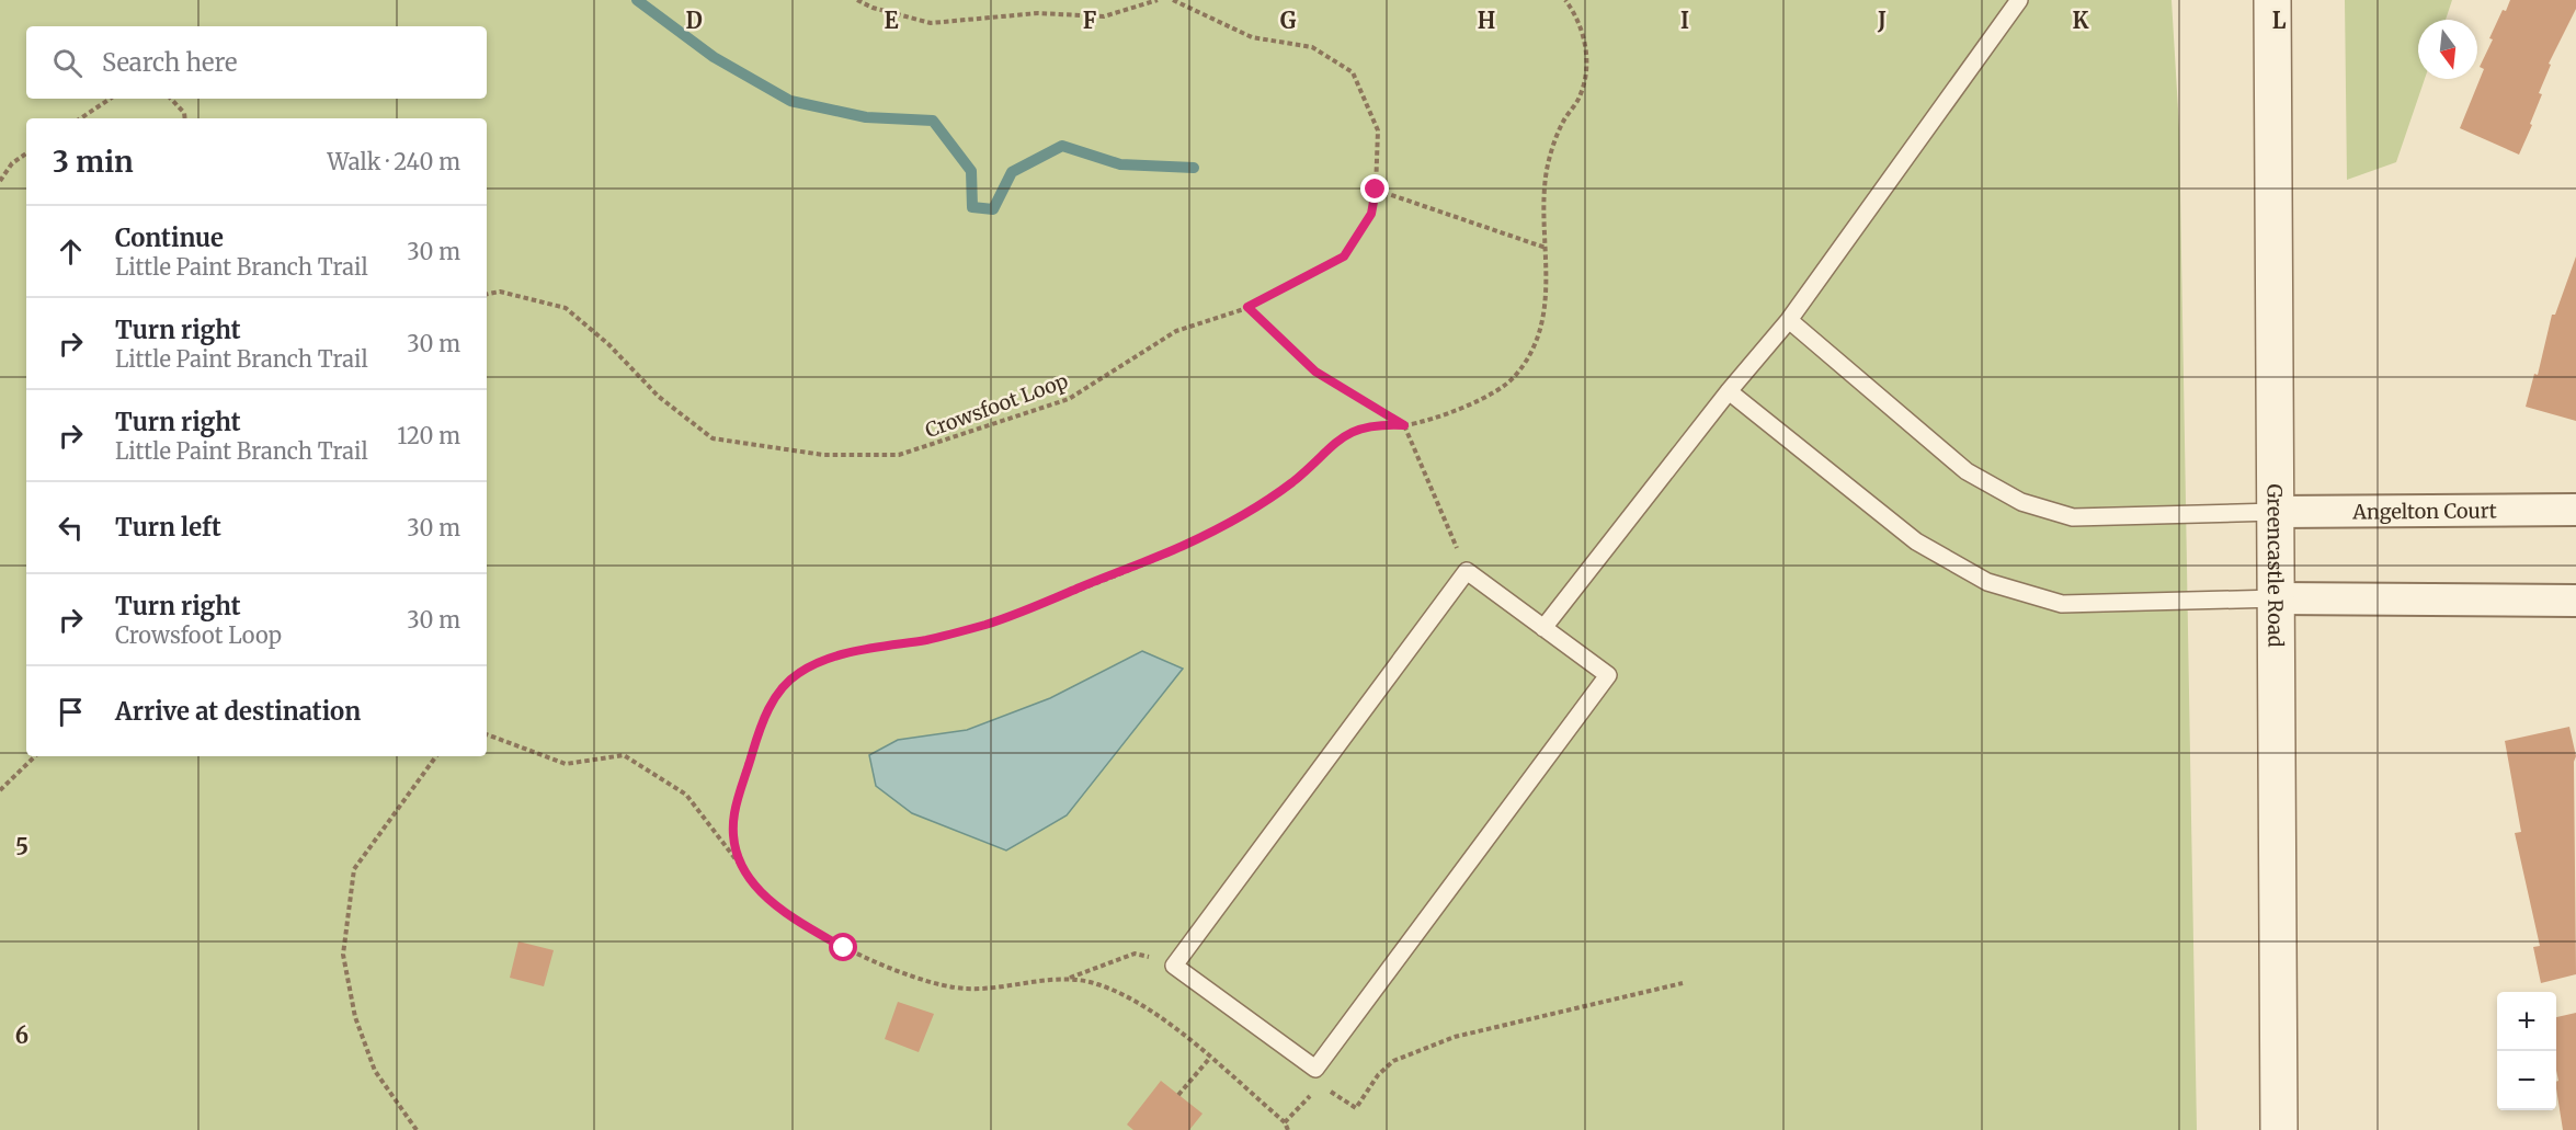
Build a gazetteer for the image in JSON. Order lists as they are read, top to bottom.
{
  "streets": {
    "street": ["Angelton Court", "Greencastle Road"],
    "path": ["Crowsfoot Loop"]
  },
  "crossings": [
    ["Angelton Court", "Greencastle Road"]
  ],
  "north": "bottom",
  "page": {
    "search": "Search here",
    "heading": ["3 min", "Walk · 240 m"],
    "list": [
      ["Continue", "Little Paint Branch Trail", "30 m"],
      ["Turn right", "Little Paint Branch Trail", "30 m"],
      ["Turn right", "Little Paint Branch Trail", "120 m"],
      ["Turn left", "30 m"],
      ["Turn right", "Crowsfoot Loop", "30 m"],
      "Arrive at destination"
    ],
    "map_buttons": ["+", "−"]
  },
  "grid": {
    "columns": [
      "D",
      "E",
      "F",
      "G",
      "H",
      "I",
      "J",
      "K",
      "L"
    ],
    "rows": ["5", "6"]
  }
}
